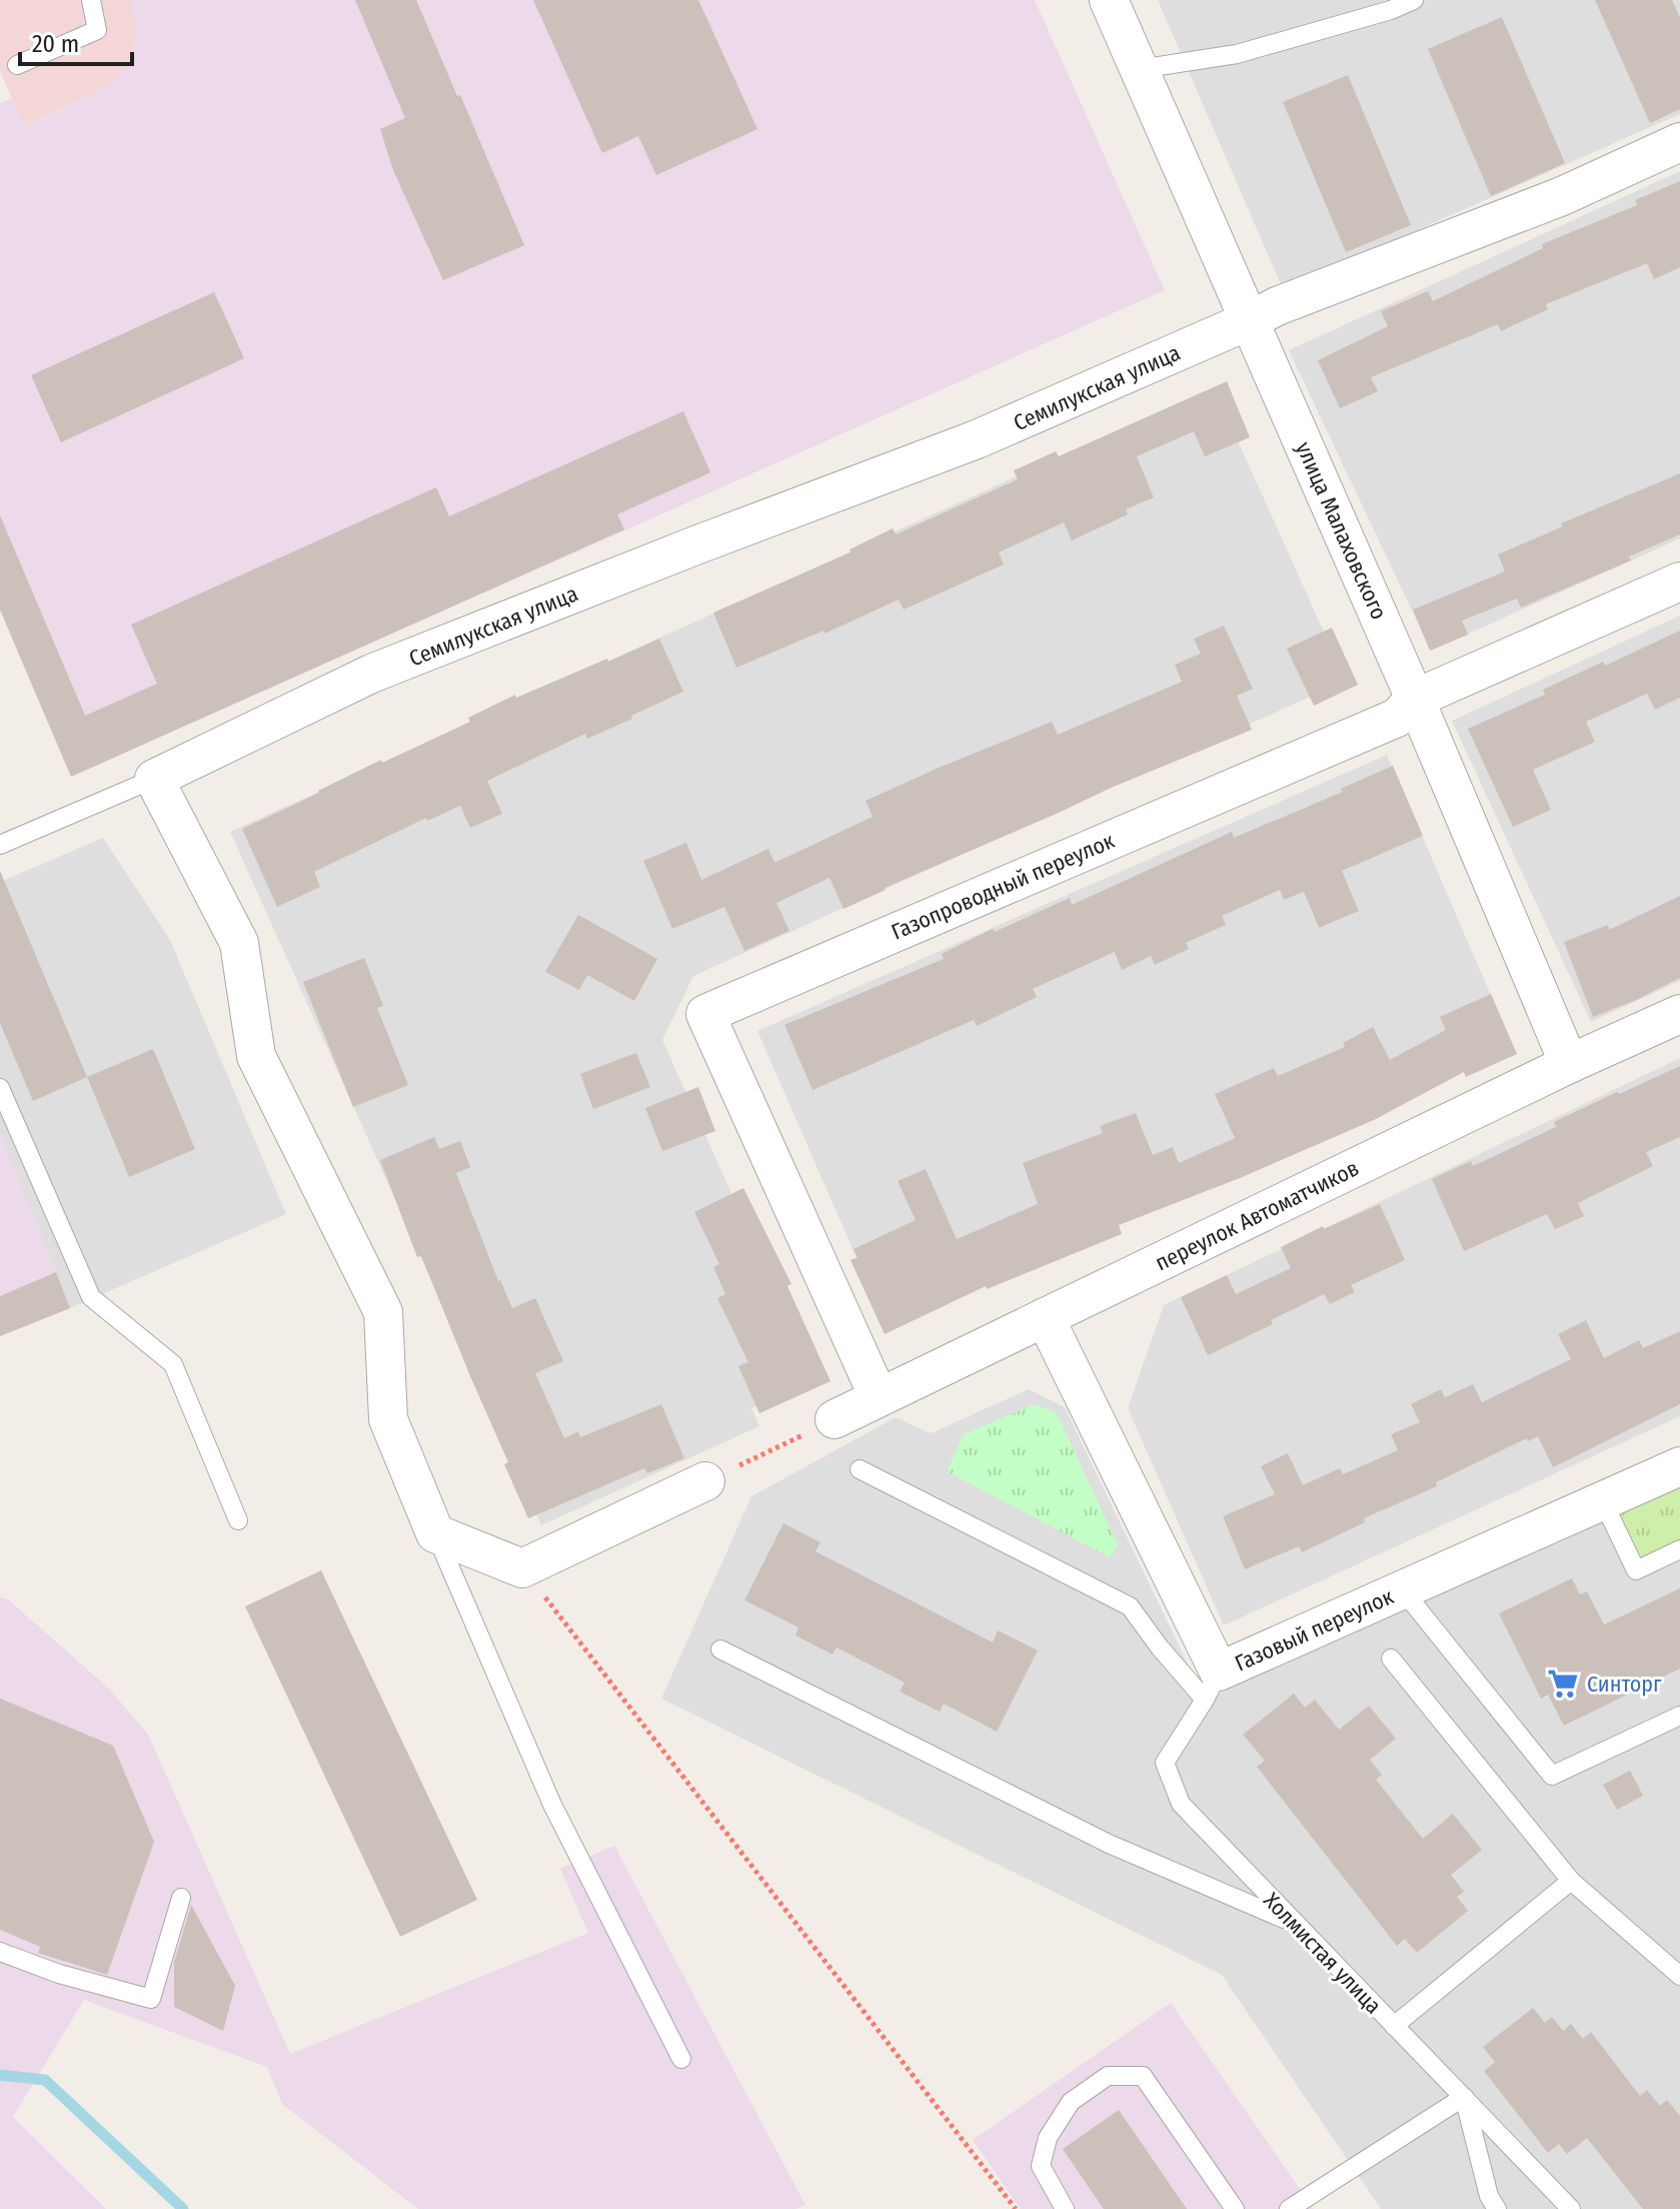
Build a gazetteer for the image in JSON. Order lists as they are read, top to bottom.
{
  "streets": {
    "street": [
      "Семилукская улица",
      "улица Малаховского",
      "Газопроводный переулок",
      "переулок Автоматчиков",
      "Газовый переулок"
    ],
    "lane": ["Холмистая улица"]
  },
  "crossings": [
    ["Семилукская улица", "улица Малаховского"],
    ["улица Малаховского", "Газопроводный переулок"],
    ["улица Малаховского", "переулок Автоматчиков"],
    ["Газопроводный переулок", "переулок Автоматчиков"],
    ["переулок Автоматчиков", "Газовый переулок"],
    ["Газовый переулок", "Холмистая улица"]
  ],
  "places": {
    "supermarket": ["Синторг"]
  },
  "scale_bar": "20 m"
}
